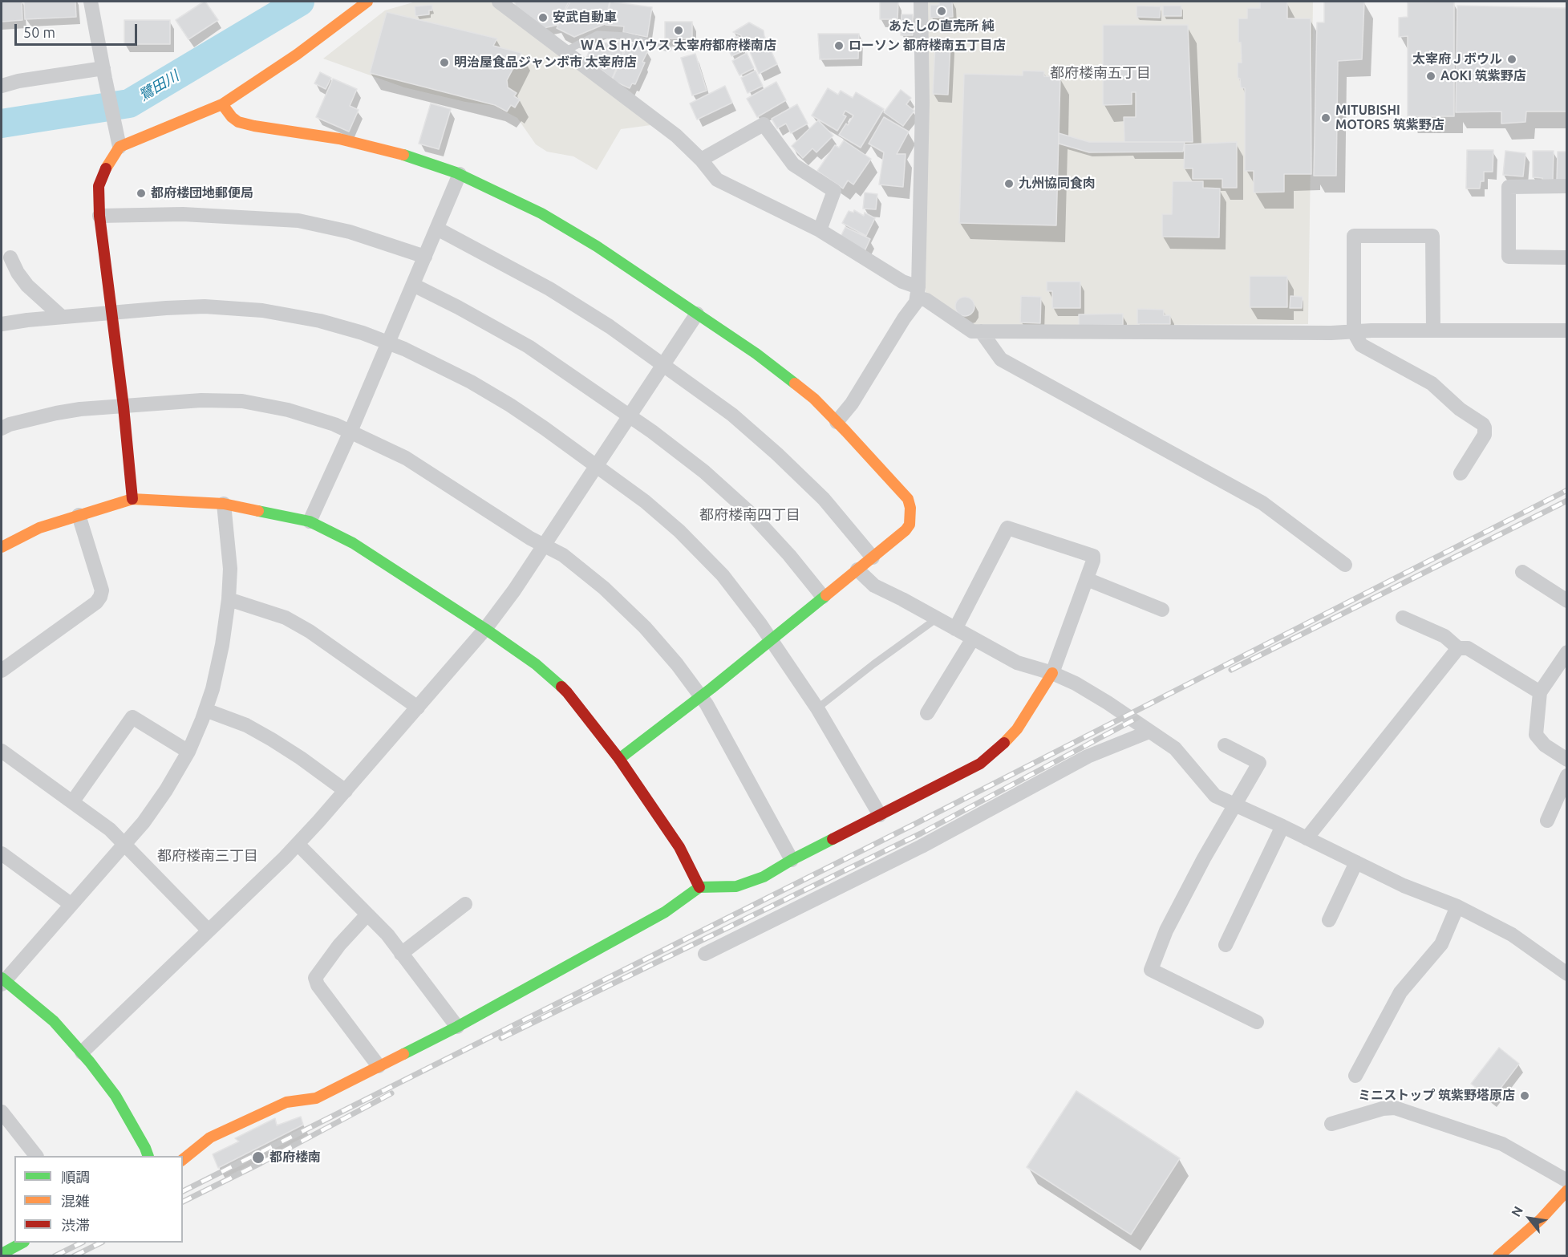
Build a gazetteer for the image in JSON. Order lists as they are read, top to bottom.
{
  "districts": ["都府楼南五丁目", "都府楼南四丁目", "都府楼南三丁目"],
  "water": ["鷺田川"],
  "places": [
    "あたしの直売所 純",
    "安武自動車",
    "ＷＡＳＨハウス 太宰府都府楼南店",
    "ローソン 都府楼南五丁目店",
    "太宰府Ｊボウル",
    "明治屋食品ジャンボ市 太宰府店",
    "AOKI 筑紫野店",
    "MITUBISHI MOTORS 筑紫野店",
    "九州協同食肉",
    "都府楼団地郵便局",
    "ミニストップ 筑紫野塔原店",
    "都府楼南"
  ],
  "legend": ["順調", "混雑", "渋滞"],
  "scale_bar": "50 m",
  "north": "top left"
}
